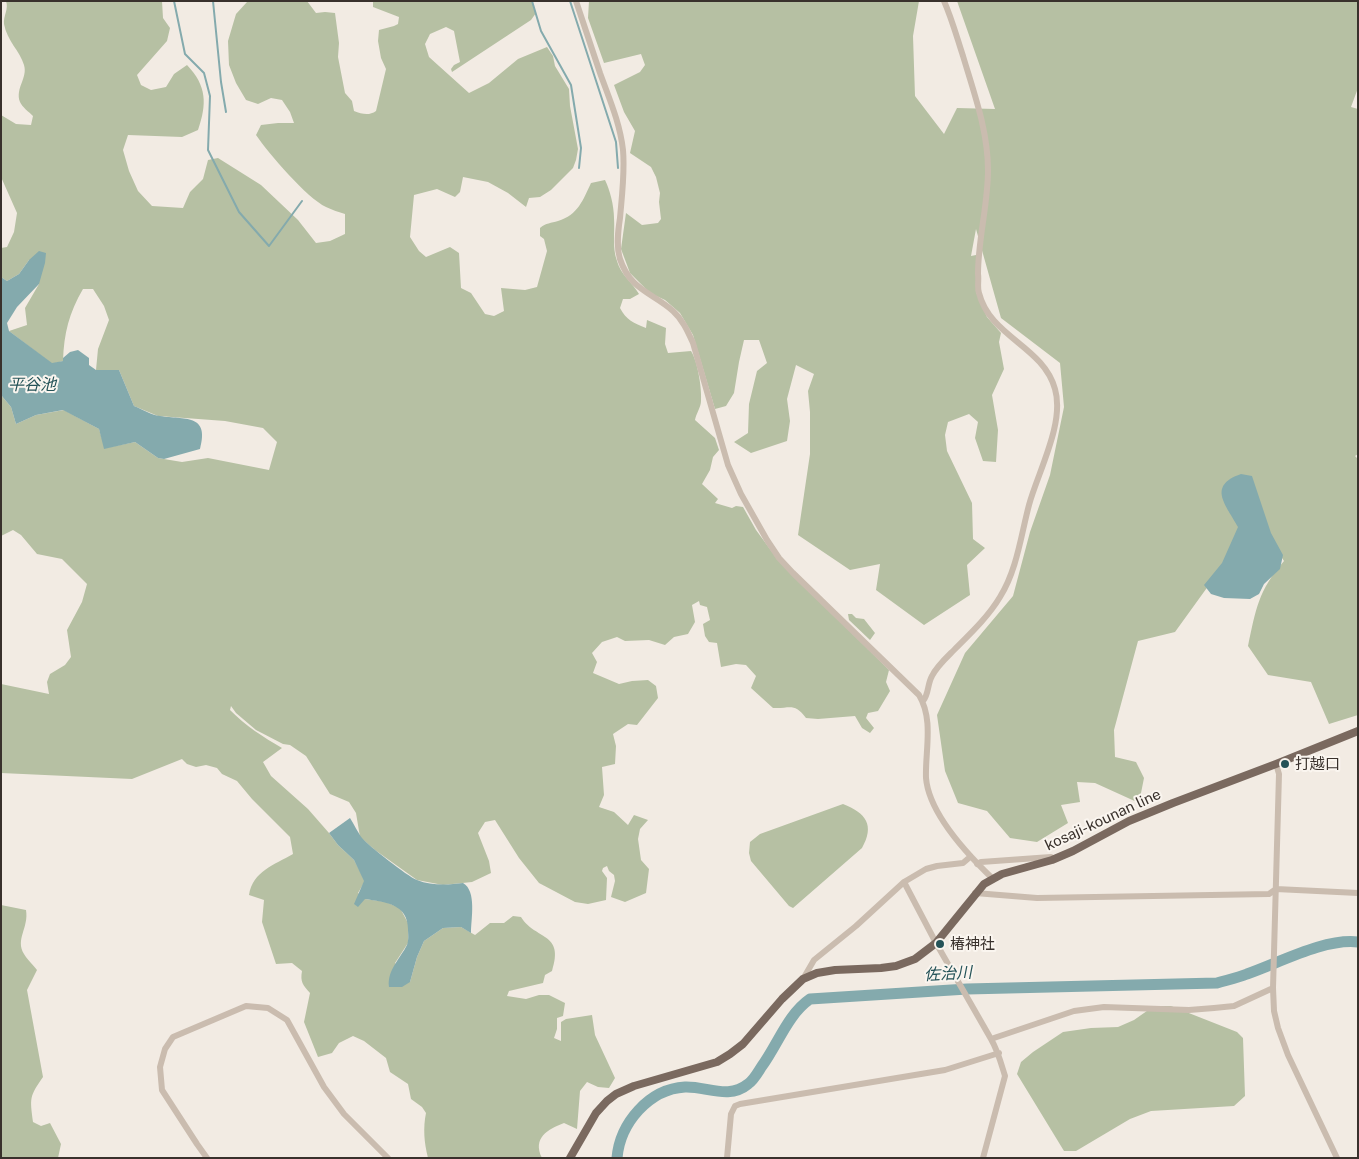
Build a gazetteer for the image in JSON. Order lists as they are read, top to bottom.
{
  "streets": {
    "main road": ["kosaji-kounan line"]
  },
  "water": ["平谷池", "佐治川"],
  "places": ["打越口", "椿神社"]
}
